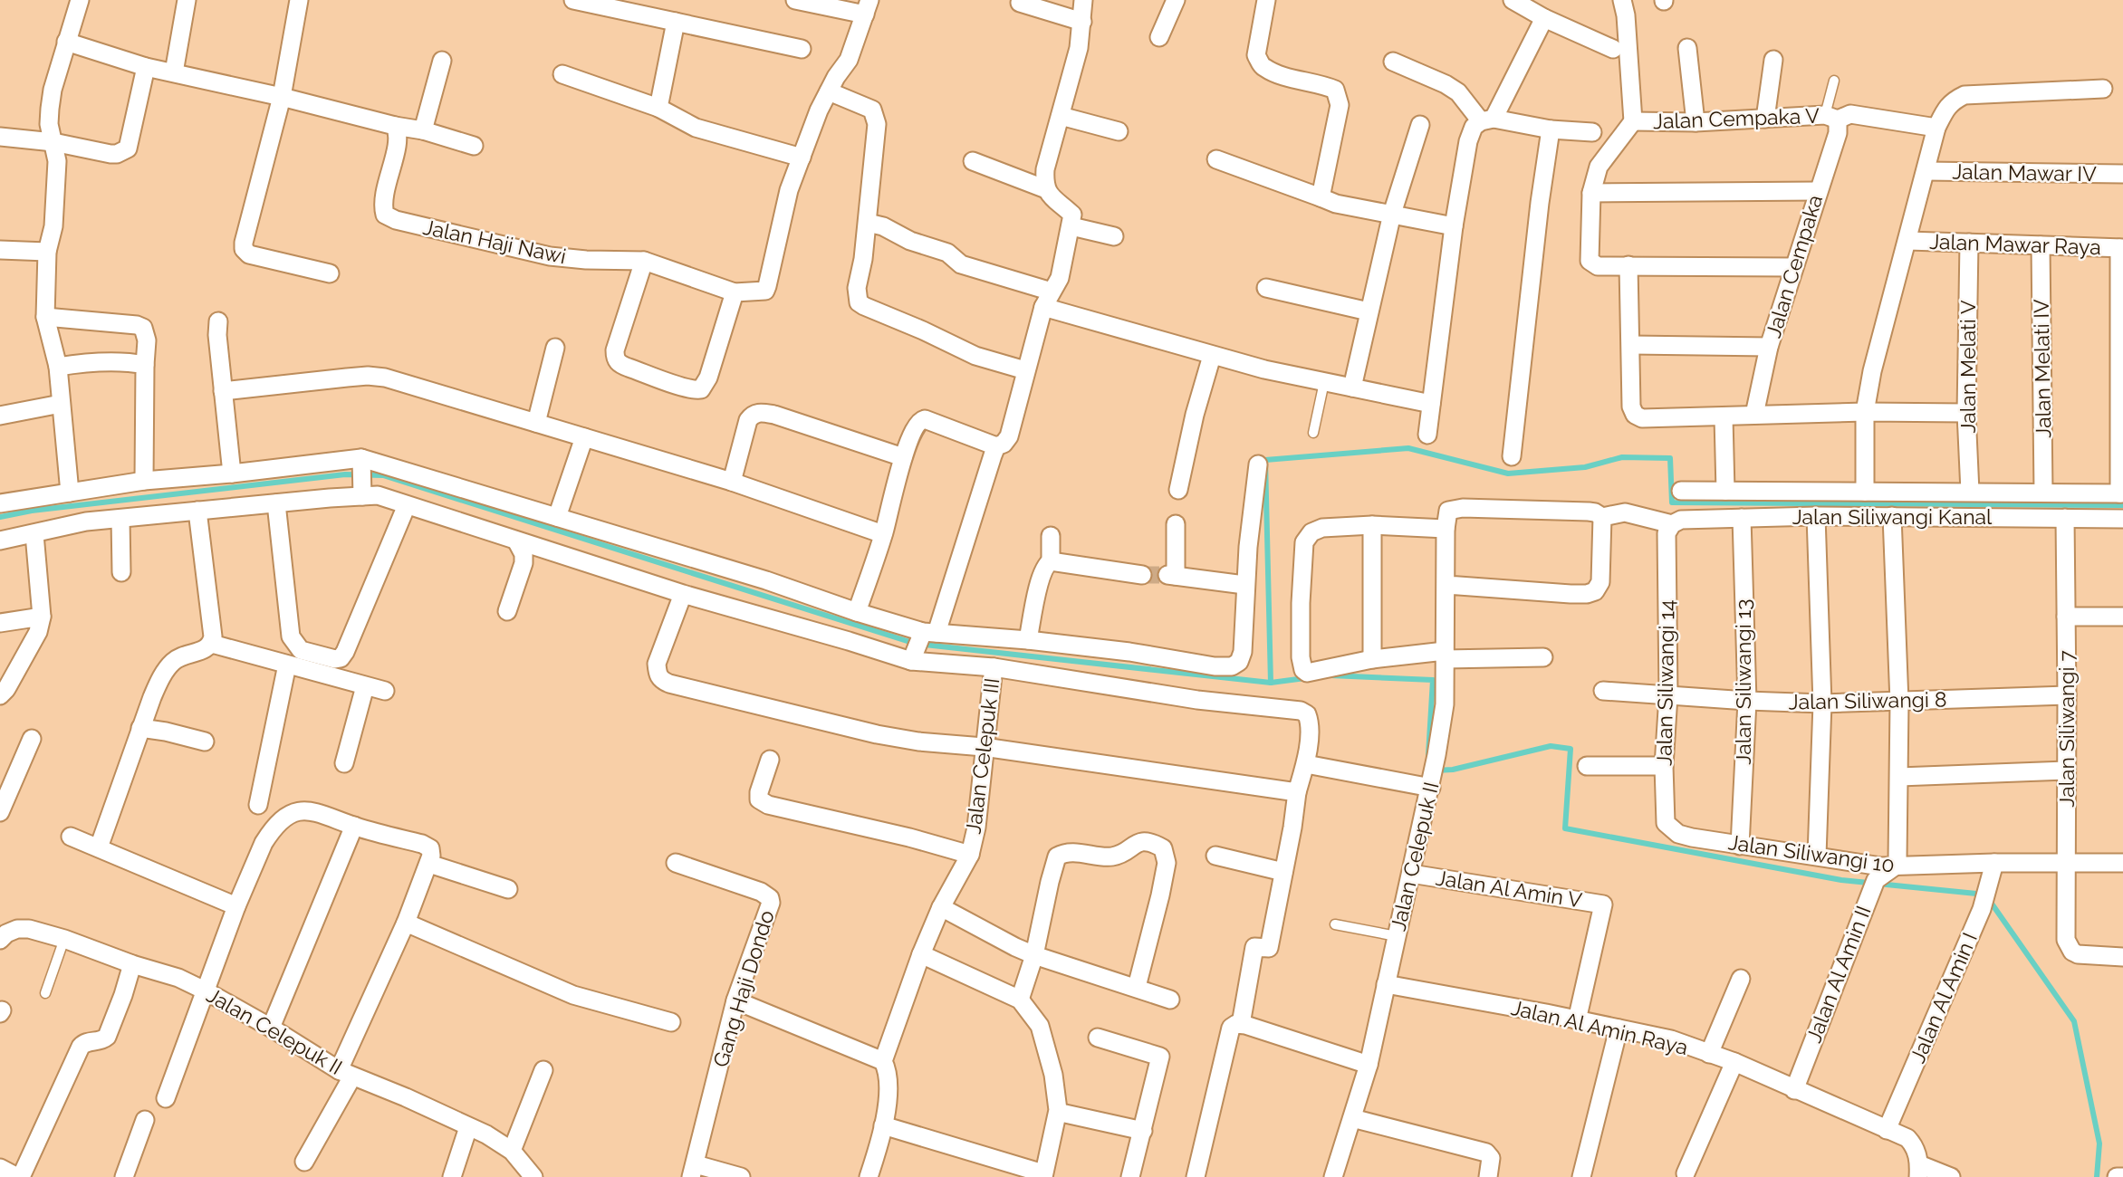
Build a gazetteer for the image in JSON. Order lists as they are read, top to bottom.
{
  "streets": {
    "street": [
      "Jalan Cempaka V",
      "Jalan Mawar IV",
      "Jalan Haji Nawi",
      "Jalan Mawar Raya",
      "Jalan Cempaka",
      "Jalan Melati V",
      "Jalan Melati IV",
      "Jalan Siliwangi Kanal",
      "Jalan Siliwangi 13",
      "Jalan Siliwangi 14",
      "Jalan Siliwangi 8",
      "Jalan Siliwangi 7",
      "Jalan Celepuk III",
      "Jalan Siliwangi 10",
      "Jalan Celepuk II",
      "Jalan Al Amin V",
      "Jalan Al Amin II",
      "Gang Haji Dondo",
      "Jalan Al Amin I",
      "Jalan Al Amin Raya"
    ]
  },
  "crossings": [
    ["Jalan Cempaka V", "Jalan Cempaka"],
    ["Jalan Mawar Raya", "Jalan Melati V"],
    ["Jalan Mawar Raya", "Jalan Melati IV"],
    ["Jalan Siliwangi Kanal", "Jalan Siliwangi 13"],
    ["Jalan Siliwangi Kanal", "Jalan Siliwangi 14"],
    ["Jalan Siliwangi Kanal", "Jalan Siliwangi 7"],
    ["Jalan Siliwangi 13", "Jalan Siliwangi 8"],
    ["Jalan Siliwangi 13", "Jalan Siliwangi 10"],
    ["Jalan Siliwangi 14", "Jalan Siliwangi 8"],
    ["Jalan Siliwangi 14", "Jalan Siliwangi 10"],
    ["Jalan Siliwangi 8", "Jalan Siliwangi 7"],
    ["Jalan Siliwangi 7", "Jalan Siliwangi 10"],
    ["Jalan Siliwangi 10", "Jalan Al Amin II"],
    ["Jalan Siliwangi 10", "Jalan Al Amin I"],
    ["Jalan Celepuk II", "Jalan Al Amin V"],
    ["Jalan Celepuk II", "Jalan Al Amin Raya"],
    ["Jalan Al Amin V", "Jalan Al Amin Raya"],
    ["Jalan Al Amin II", "Jalan Al Amin Raya"],
    ["Jalan Al Amin I", "Jalan Al Amin Raya"]
  ]
}
